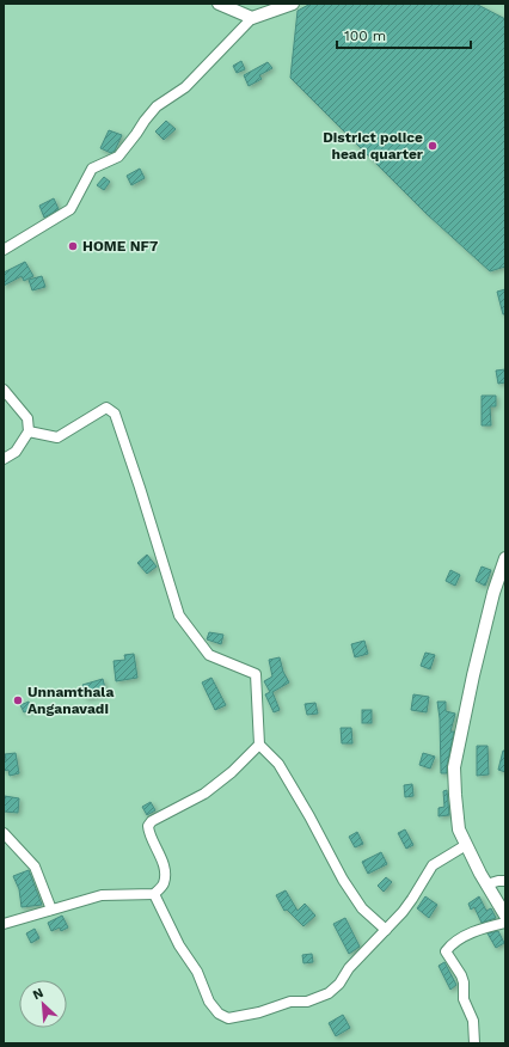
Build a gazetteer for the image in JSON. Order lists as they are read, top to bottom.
{
  "places": ["District police head quarter", "HOME NF7", "Unnamthala Anganavadi"],
  "scale_bar": "100 m",
  "north": "top left"
}
